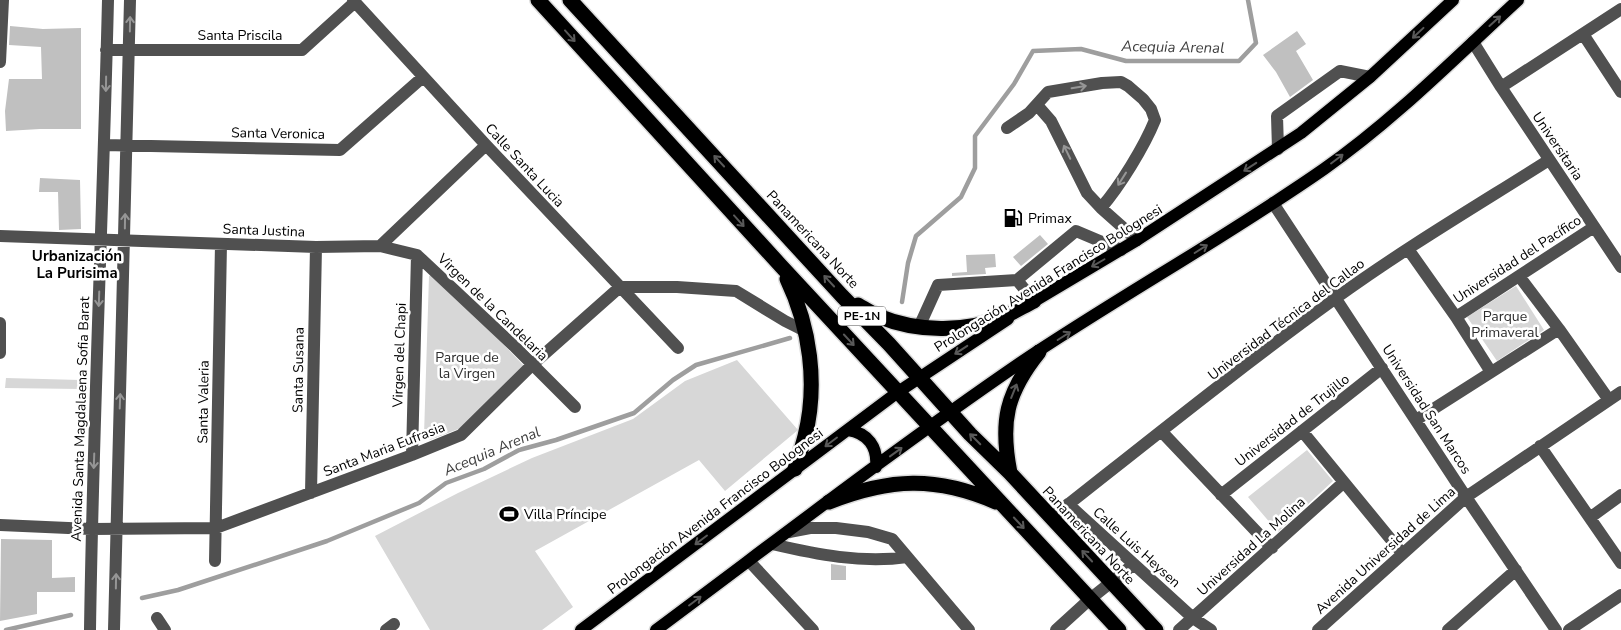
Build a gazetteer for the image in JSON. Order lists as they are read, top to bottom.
{
  "streets": {
    "highway": ["Panamericana Norte", "PE-1N"],
    "main road": ["Prolongación Avenida Francisco Bolognesi"],
    "street": [
      "Santa Priscila",
      "Santa Veronica",
      "Universitaria",
      "Calle Santa Lucia",
      "Santa Justina",
      "Universidad del Pacífico",
      "Virgen de la Candelaria",
      "Universidad Técnica del Callao",
      "Virgen del Chapi",
      "Santa Susana",
      "Santa Valeria",
      "Universidad San Marcos",
      "Avenida Santa Magdalaena Sofia Barat",
      "Universidad de Trujillo",
      "Santa Maria Eufrasia",
      "Universidad La Molina",
      "Calle Luis Heysen",
      "Avenida Universidad de Lima"
    ]
  },
  "crossings": [
    ["Santa Priscila", "Calle Santa Lucia"],
    ["Santa Priscila", "Avenida Santa Magdalaena Sofia Barat"],
    ["Santa Veronica", "Calle Santa Lucia"],
    ["Santa Veronica", "Avenida Santa Magdalaena Sofia Barat"],
    ["Universitaria", "Universidad del Pacífico"],
    ["Universitaria", "Universidad Técnica del Callao"],
    ["Calle Santa Lucia", "Santa Maria Eufrasia"],
    ["Santa Justina", "Virgen de la Candelaria"],
    ["Santa Justina", "Santa Susana"],
    ["Santa Justina", "Santa Valeria"],
    ["Santa Justina", "Avenida Santa Magdalaena Sofia Barat"],
    ["Panamericana Norte", "Prolongación Avenida Francisco Bolognesi"],
    ["Panamericana Norte", "Universidad Técnica del Callao"],
    ["Prolongación Avenida Francisco Bolognesi", "PE-1N"],
    ["Virgen de la Candelaria", "Virgen del Chapi"],
    ["Virgen de la Candelaria", "Santa Maria Eufrasia"],
    ["Universidad Técnica del Callao", "Universidad San Marcos"],
    ["Universidad Técnica del Callao", "Calle Luis Heysen"],
    ["Virgen del Chapi", "Santa Maria Eufrasia"],
    ["Santa Susana", "Santa Maria Eufrasia"],
    ["Santa Valeria", "Santa Maria Eufrasia"],
    ["Universidad San Marcos", "Universidad de Trujillo"],
    ["Universidad San Marcos", "Avenida Universidad de Lima"],
    ["Avenida Santa Magdalaena Sofia Barat", "Santa Maria Eufrasia"],
    ["Universidad La Molina", "Calle Luis Heysen"]
  ],
  "districts": ["Urbanización La Purisima"],
  "water": ["Acequia Arenal"],
  "parks": ["Parque Primaveral", "Parque de la Virgen"],
  "places": {
    "fuel station": ["Primax"],
    "sports": ["Villa Príncipe"]
  }
}
